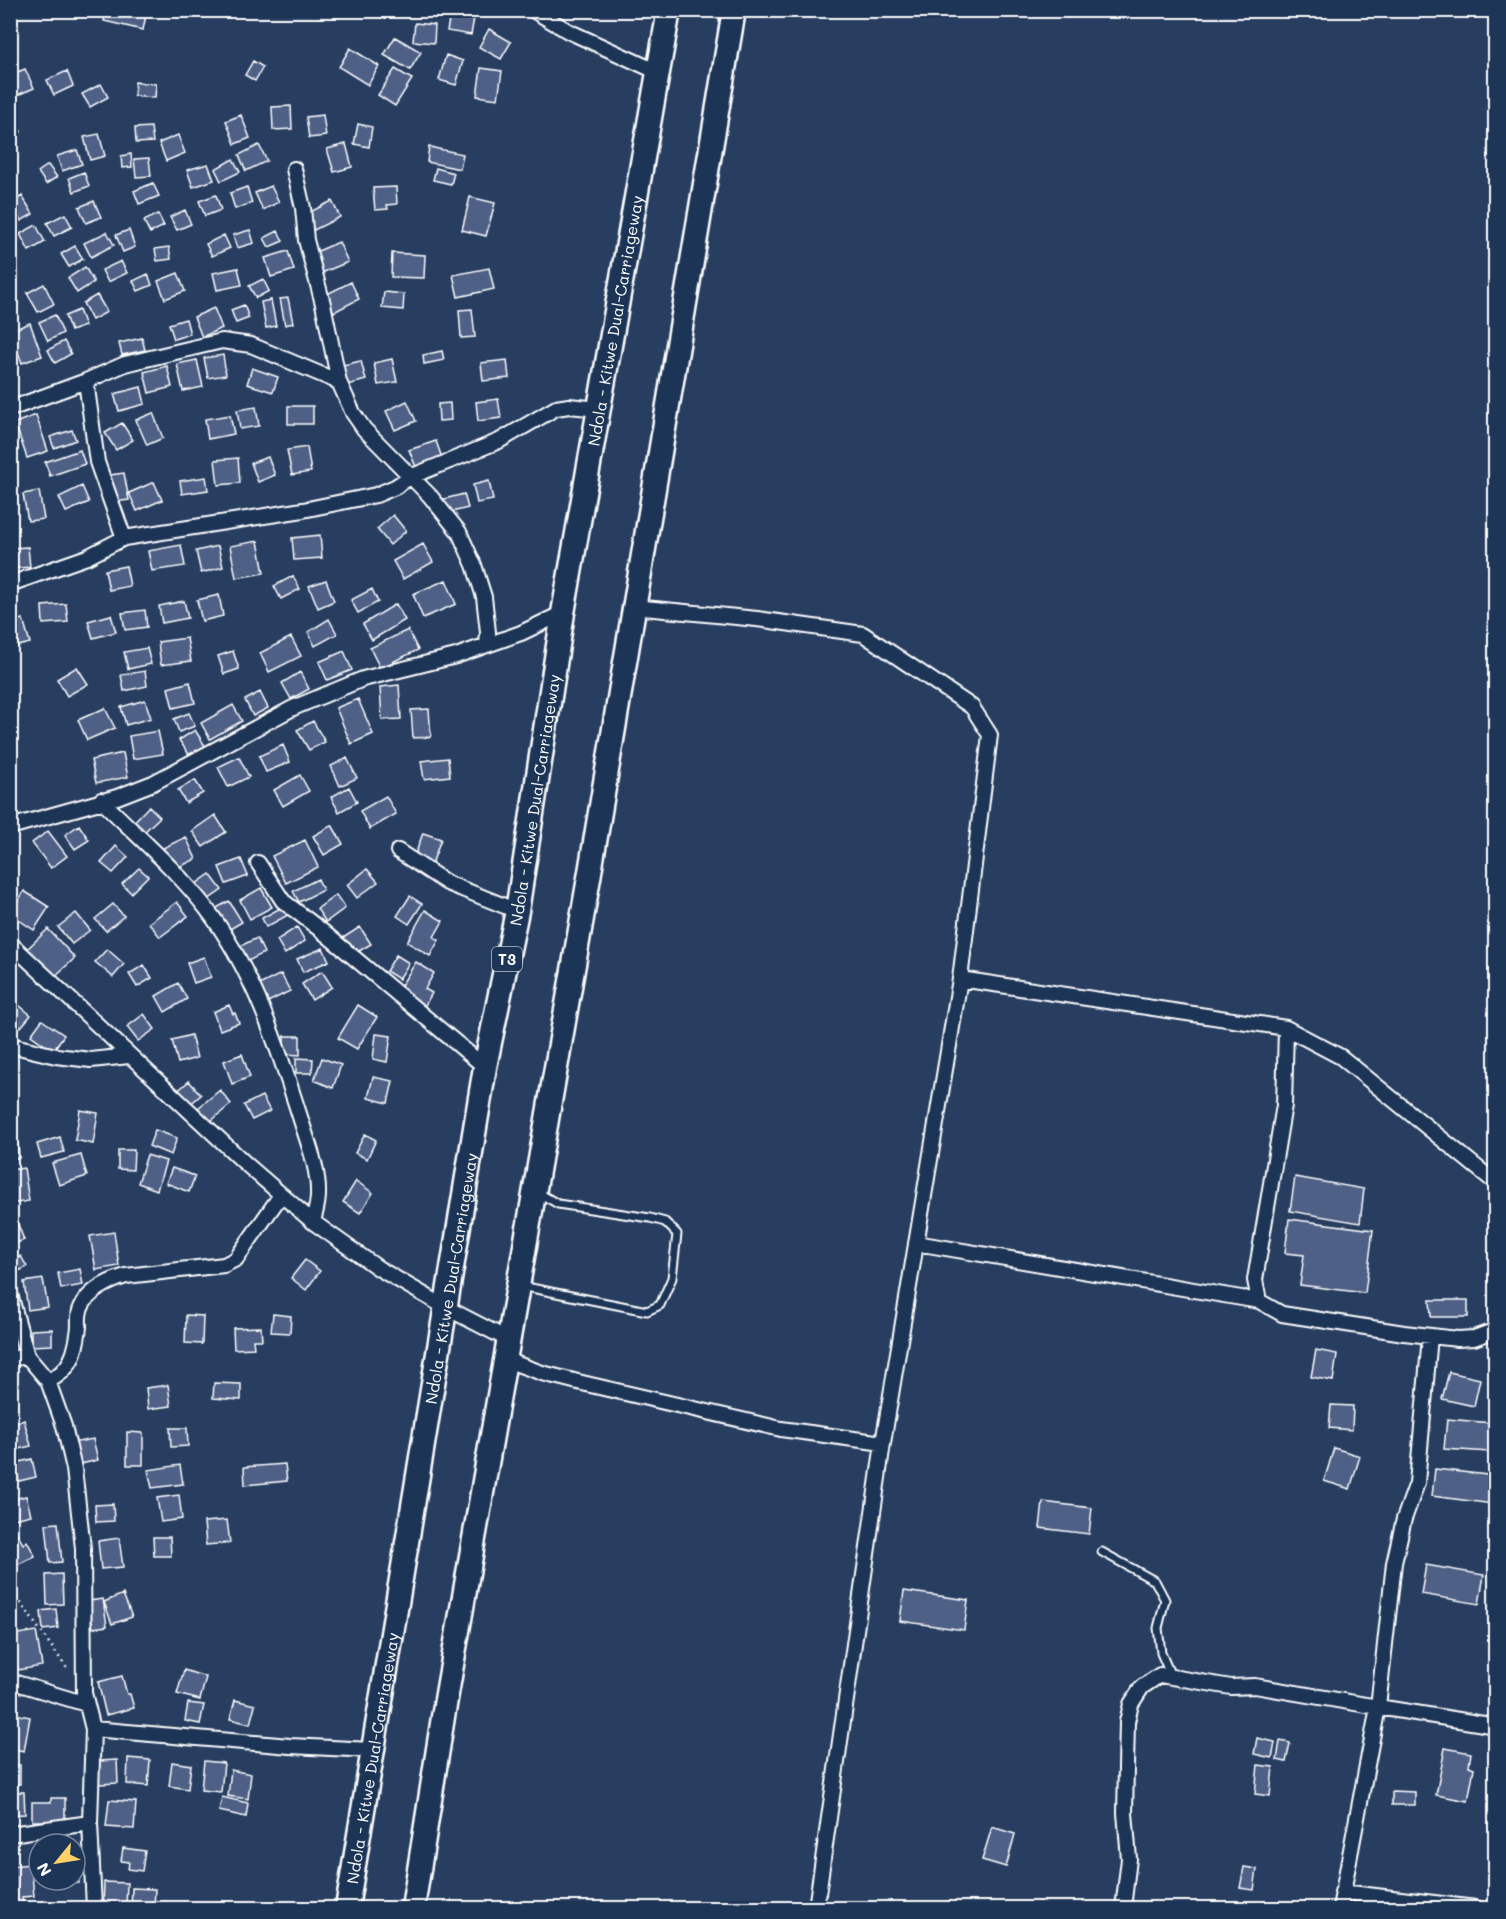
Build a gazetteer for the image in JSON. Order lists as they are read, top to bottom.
{
  "streets": {
    "highway": ["Ndola - Kitwe Dual-Carriageway", "T3"]
  },
  "north": "bottom left"
}
